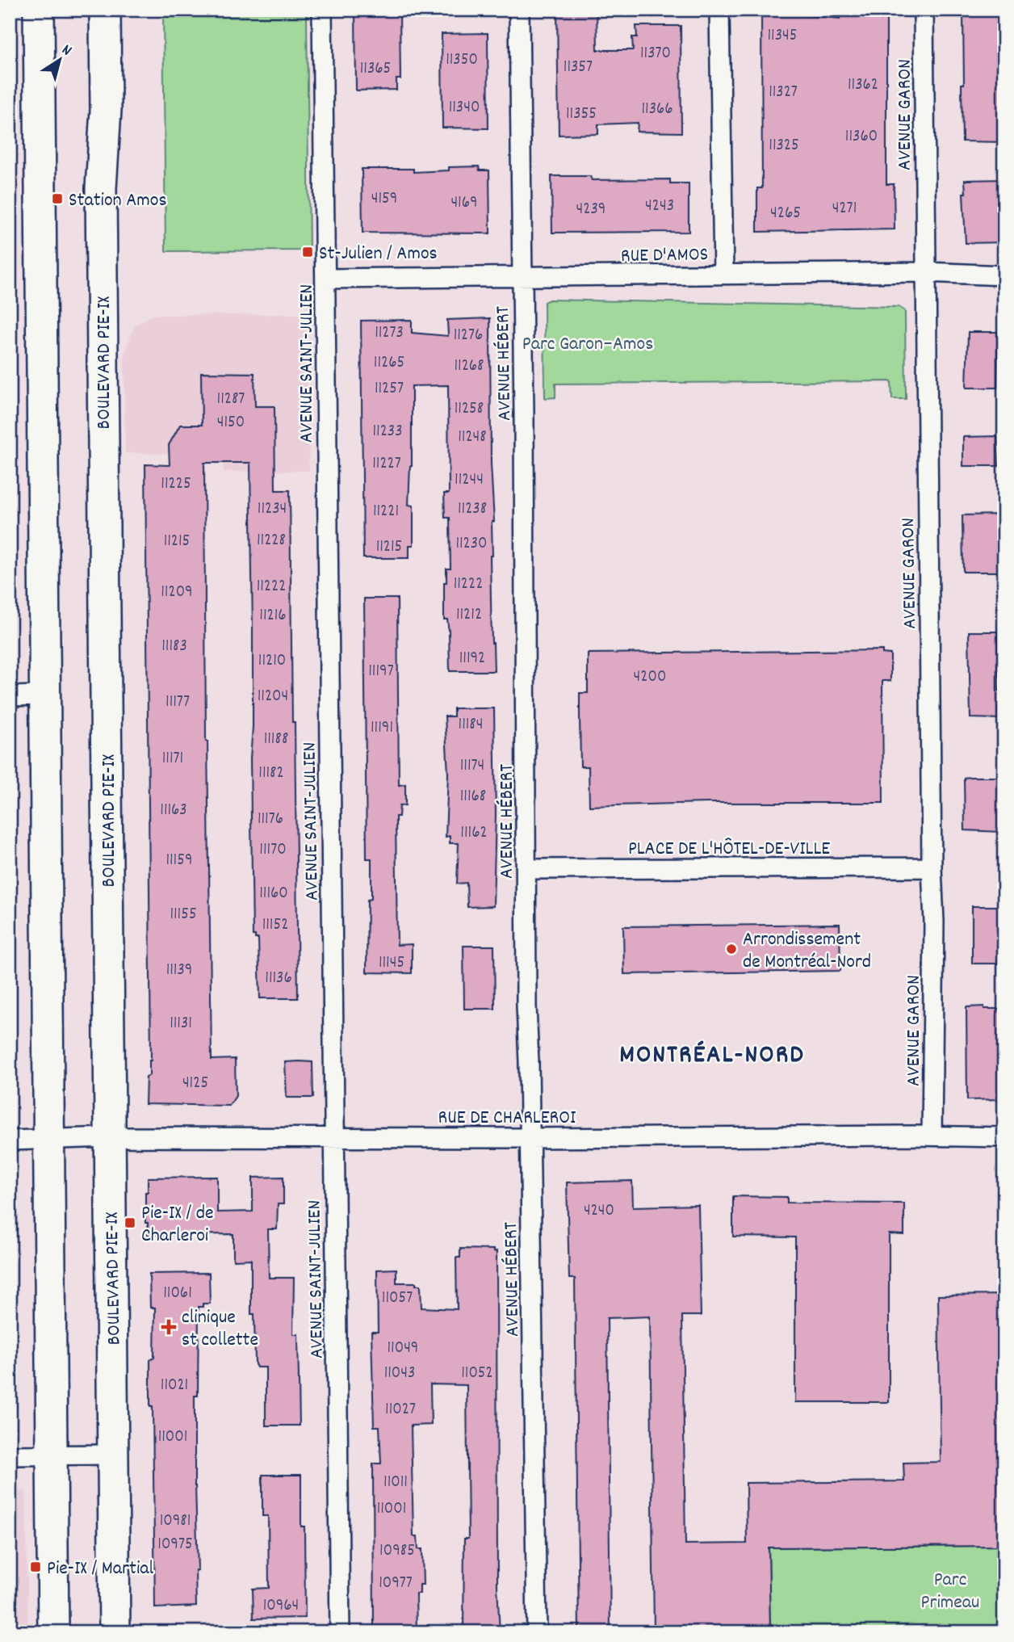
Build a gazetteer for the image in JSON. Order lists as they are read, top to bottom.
{
  "streets": {
    "main road": ["BOULEVARD PIE-IX"],
    "street": [
      "AVENUE GARON",
      "RUE D'AMOS",
      "AVENUE SAINT-JULIEN",
      "AVENUE HÉBERT",
      "PLACE DE L'HÔTEL-DE-VILLE",
      "RUE DE CHARLEROI"
    ]
  },
  "crossings": [
    ["AVENUE GARON", "RUE D'AMOS"],
    ["AVENUE GARON", "PLACE DE L'HÔTEL-DE-VILLE"],
    ["AVENUE GARON", "RUE DE CHARLEROI"],
    ["RUE D'AMOS", "AVENUE SAINT-JULIEN"],
    ["RUE D'AMOS", "AVENUE HÉBERT"],
    ["BOULEVARD PIE-IX", "RUE DE CHARLEROI"],
    ["AVENUE SAINT-JULIEN", "RUE DE CHARLEROI"],
    ["AVENUE HÉBERT", "PLACE DE L'HÔTEL-DE-VILLE"],
    ["AVENUE HÉBERT", "RUE DE CHARLEROI"]
  ],
  "districts": ["MONTRÉAL-NORD"],
  "parks": ["Parc Garon–Amos", "Parc Primeau"],
  "places": {
    "transit": [
      "Station Amos",
      "St-Julien / Amos",
      "Pie-IX / de Charleroi",
      "Pie-IX / Martial"
    ],
    "other": ["Arrondissement de Montréal-Nord"],
    "health": ["clinique st collette"]
  },
  "house_numbers": [
    "11345",
    "11370",
    "11350",
    "11357",
    "11365",
    "11362",
    "11327",
    "11340",
    "11366",
    "11355",
    "11360",
    "11325",
    "4159",
    "4169",
    "4243",
    "4271",
    "4239",
    "4265",
    "11273",
    "11276",
    "11265",
    "11268",
    "11257",
    "11287",
    "11258",
    "4150",
    "11233",
    "11248",
    "11227",
    "11244",
    "11225",
    "11234",
    "11238",
    "11221",
    "11228",
    "11215",
    "11230",
    "11215",
    "11222",
    "11222",
    "11209",
    "11212",
    "11216",
    "11183",
    "11192",
    "11210",
    "11197",
    "4200",
    "11204",
    "11177",
    "11184",
    "11191",
    "11188",
    "11171",
    "11174",
    "11182",
    "11168",
    "11163",
    "11176",
    "11162",
    "11170",
    "11159",
    "11160",
    "11155",
    "11152",
    "11145",
    "11139",
    "11136",
    "11131",
    "4125",
    "4240",
    "11061",
    "11057",
    "11049",
    "11043",
    "11052",
    "11021",
    "11027",
    "11001",
    "11011",
    "11001",
    "10981",
    "10975",
    "10985",
    "10977",
    "10964"
  ],
  "north": "top right"
}
